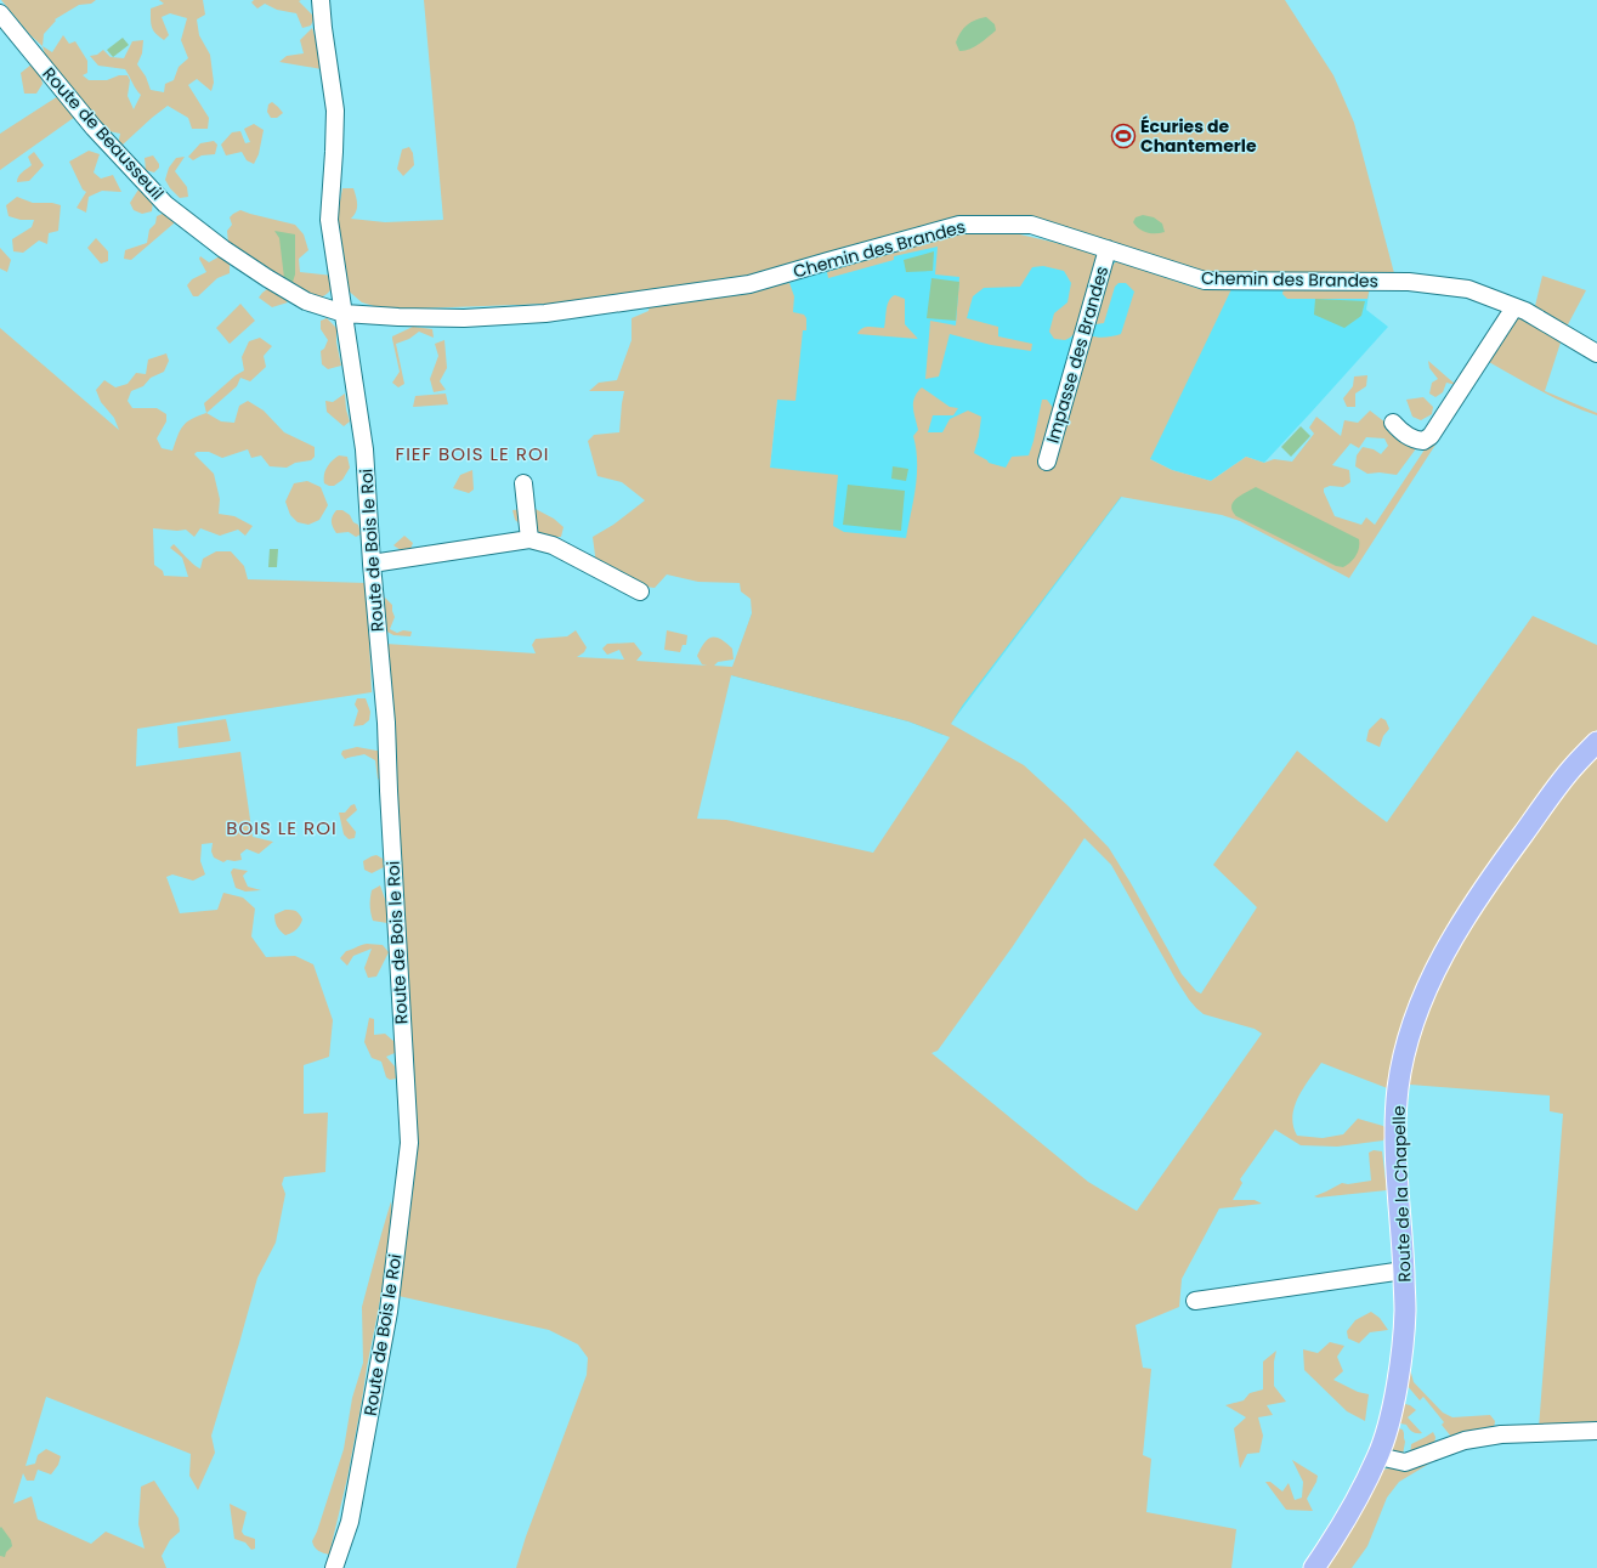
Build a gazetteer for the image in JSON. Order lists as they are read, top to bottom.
{
  "streets": {
    "main road": ["Route de la Chapelle"],
    "street": [
      "Route de Beausseuil",
      "Chemin des Brandes",
      "Impasse des Brandes",
      "Route de Bois le Roi"
    ]
  },
  "crossings": [
    ["Route de Beausseuil", "Chemin des Brandes"],
    ["Route de Beausseuil", "Route de Bois le Roi"],
    ["Chemin des Brandes", "Impasse des Brandes"],
    ["Chemin des Brandes", "Route de Bois le Roi"]
  ],
  "districts": ["FIEF BOIS LE ROI", "BOIS LE ROI"],
  "places": {
    "sports": ["Écuries de Chantemerle"]
  }
}
